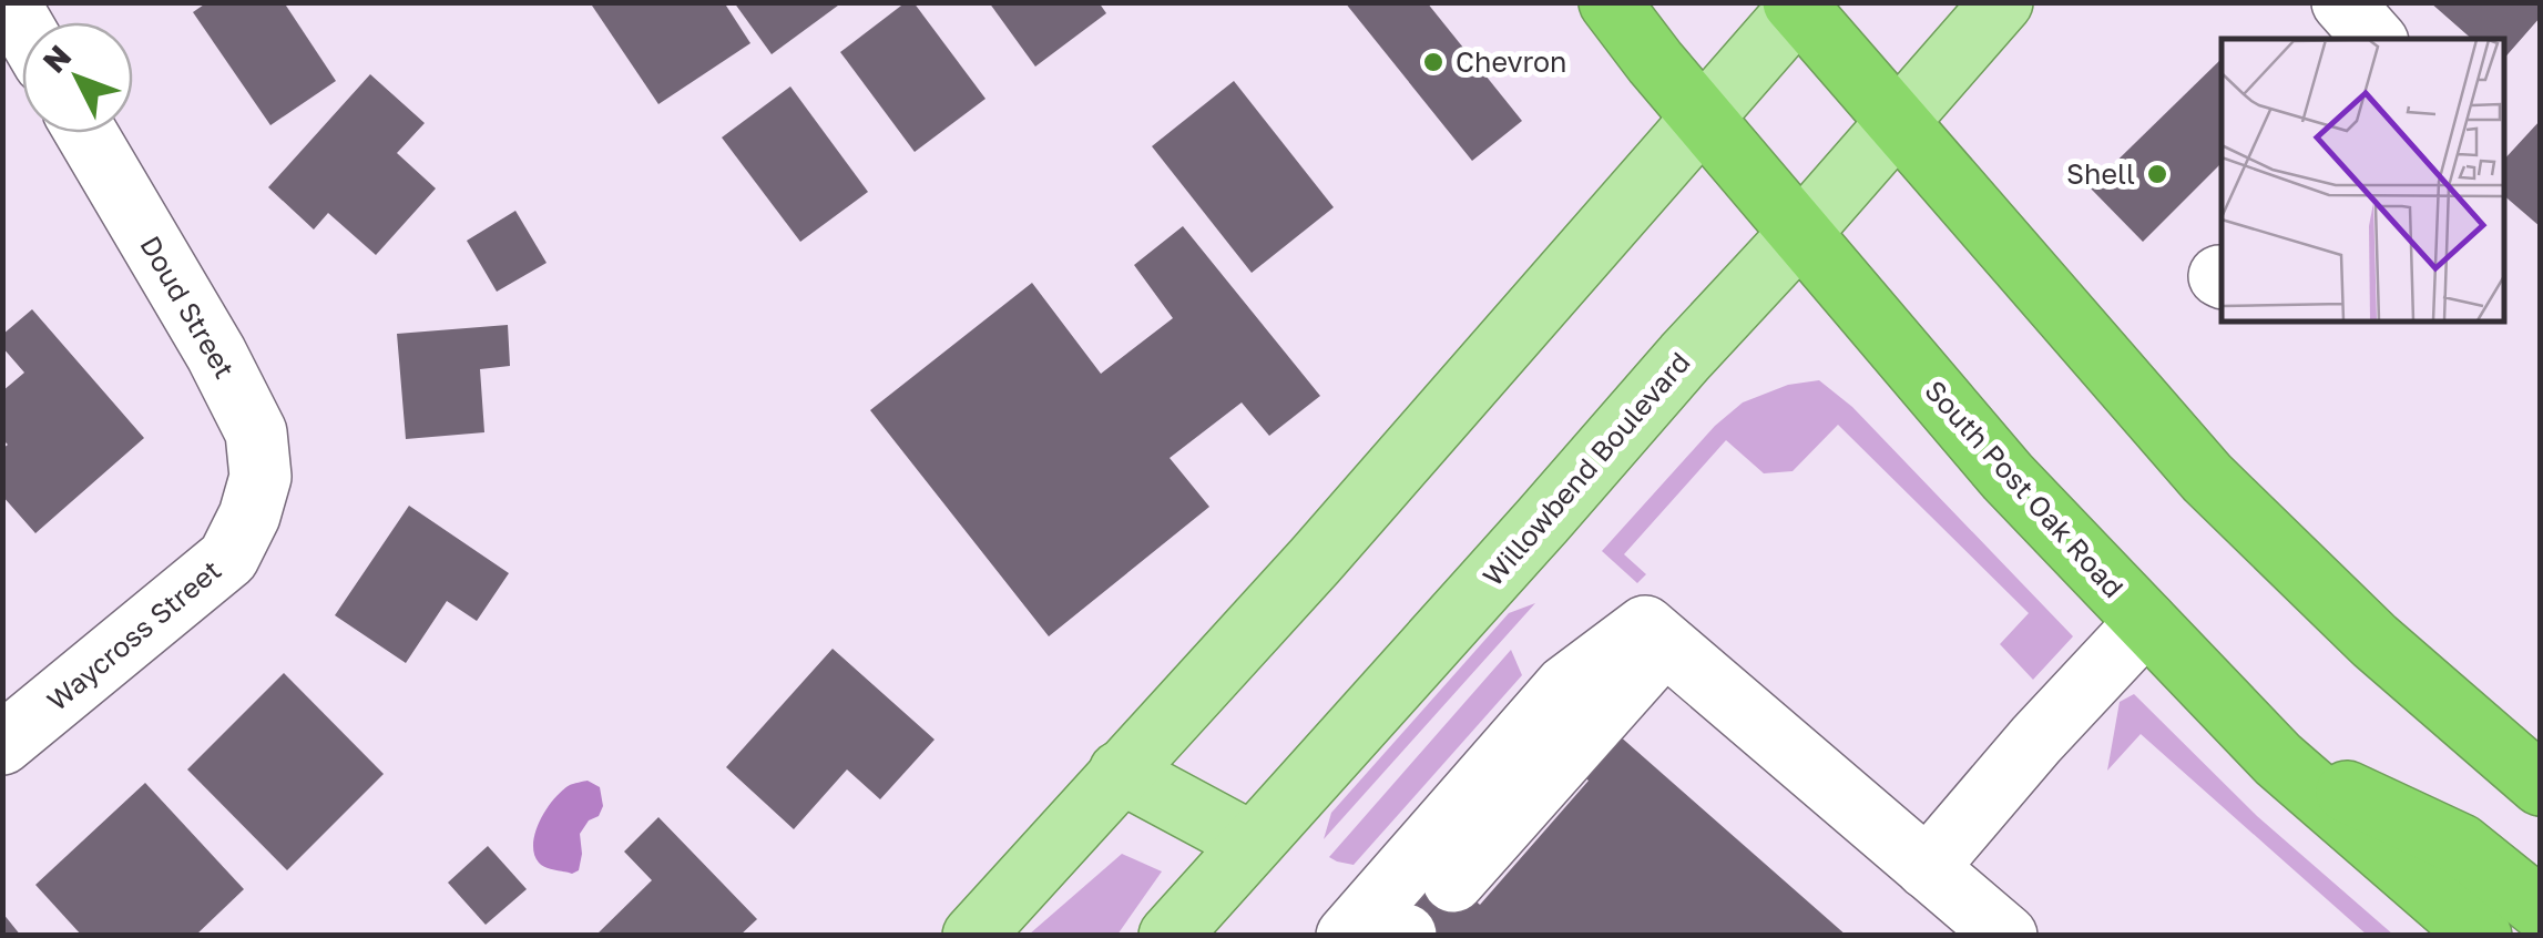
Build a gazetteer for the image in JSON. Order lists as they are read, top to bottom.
{
  "streets": {
    "highway": ["South Post Oak Road"],
    "main road": ["Willowbend Boulevard"],
    "street": ["Doud Street", "Waycross Street"]
  },
  "crossings": [
    ["Doud Street", "Waycross Street"],
    ["Willowbend Boulevard", "South Post Oak Road"]
  ],
  "places": ["Chevron", "Shell"],
  "north": "top left"
}
